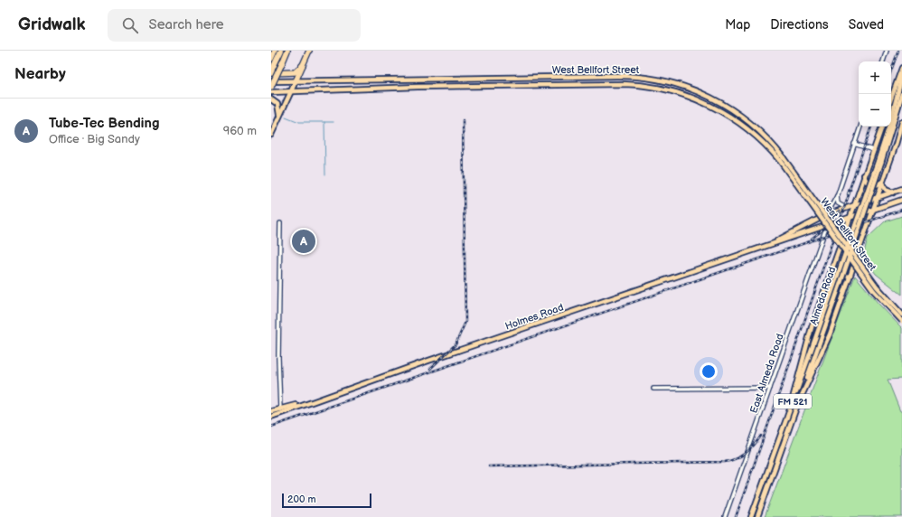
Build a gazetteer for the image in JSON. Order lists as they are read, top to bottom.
{
  "streets": {
    "main road": [
      "West Bellfort Street",
      "Almeda Road",
      "Holmes Road",
      "FM 521"
    ],
    "street": ["East Almeda Road"]
  },
  "crossings": [
    ["Holmes Road", "East Almeda Road"]
  ],
  "scale_bar": "200 m",
  "page": {
    "header": "Gridwalk",
    "search": "Search here",
    "nav": ["Map", "Directions", "Saved"],
    "heading": "Nearby",
    "map_buttons": ["+", "−"],
    "list": [
      {
        "mark": "A",
        "name": "Tube-Tec Bending",
        "note": "Office · Big Sandy",
        "value": "960 m"
      }
    ],
    "pins": "A",
    "scale": "200 m"
  }
}
